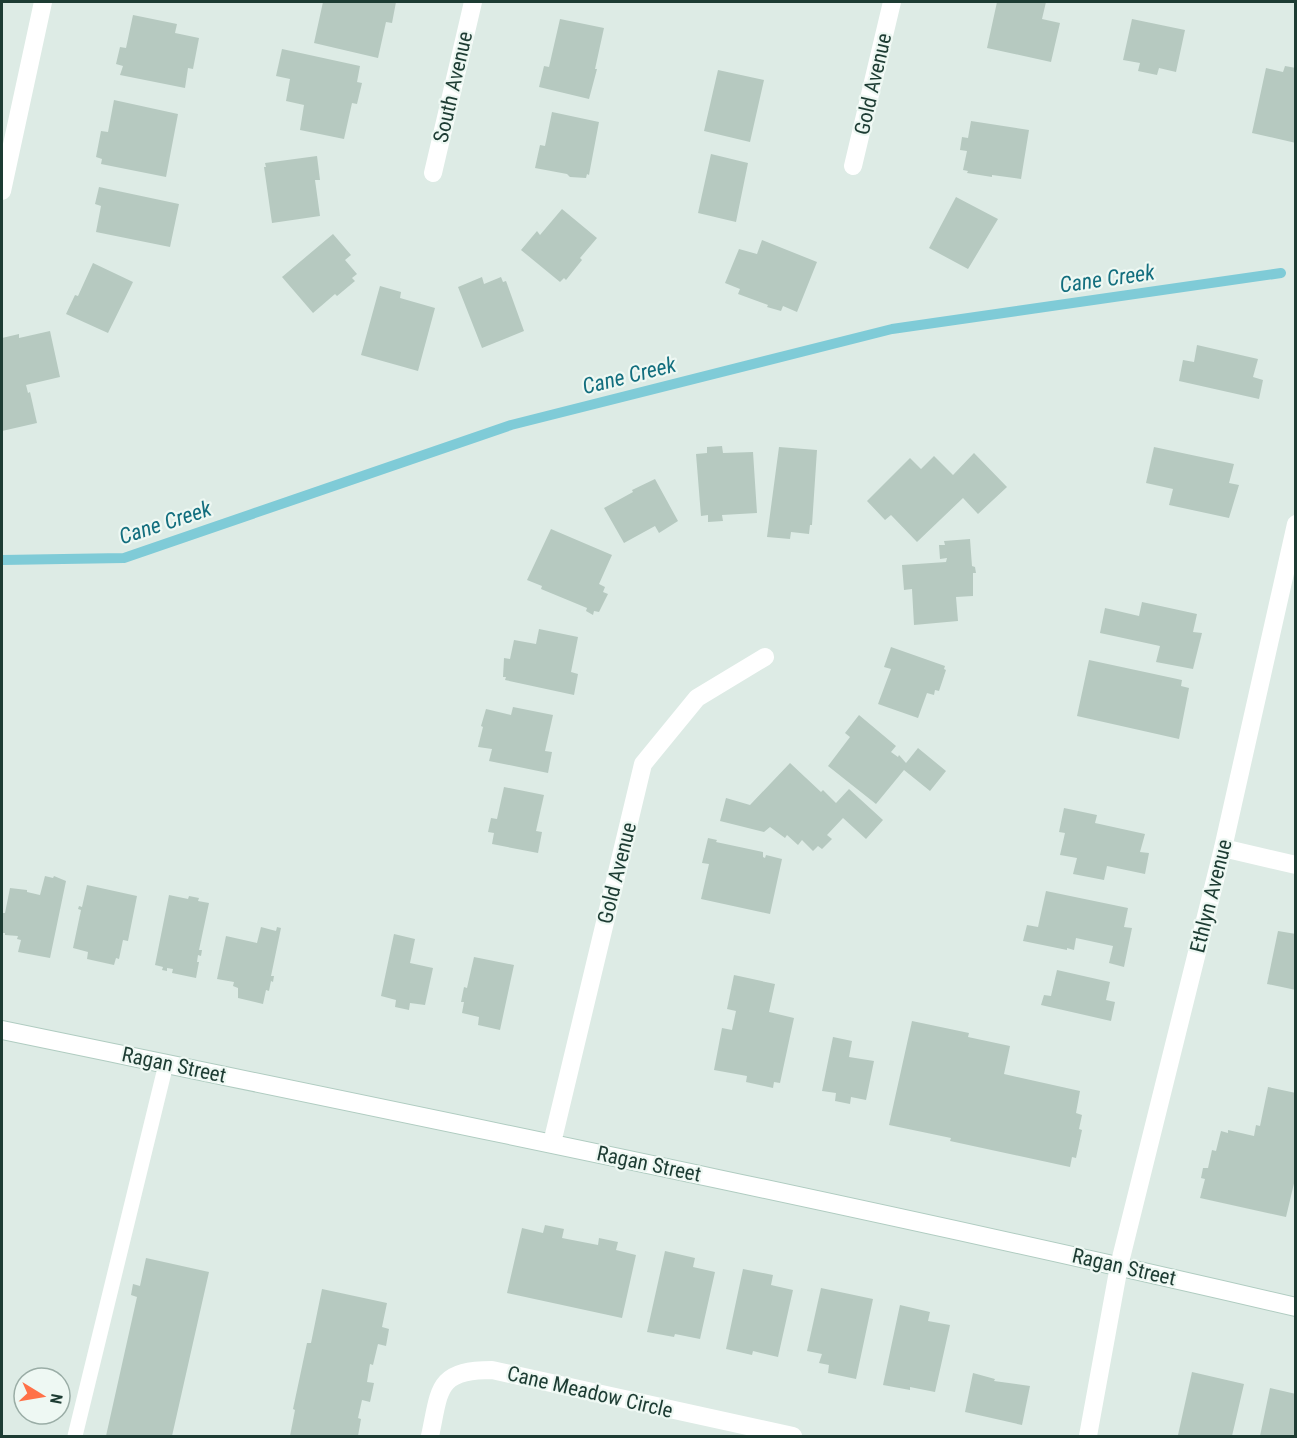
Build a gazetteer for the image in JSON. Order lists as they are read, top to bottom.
{
  "streets": {
    "street": [
      "Gold Avenue",
      "South Avenue",
      "Ethlyn Avenue",
      "Ragan Street",
      "Cane Meadow Circle"
    ]
  },
  "crossings": [
    ["Gold Avenue", "Ragan Street"],
    ["Ethlyn Avenue", "Ragan Street"]
  ],
  "water": ["Cane Creek"],
  "north": "right"
}
